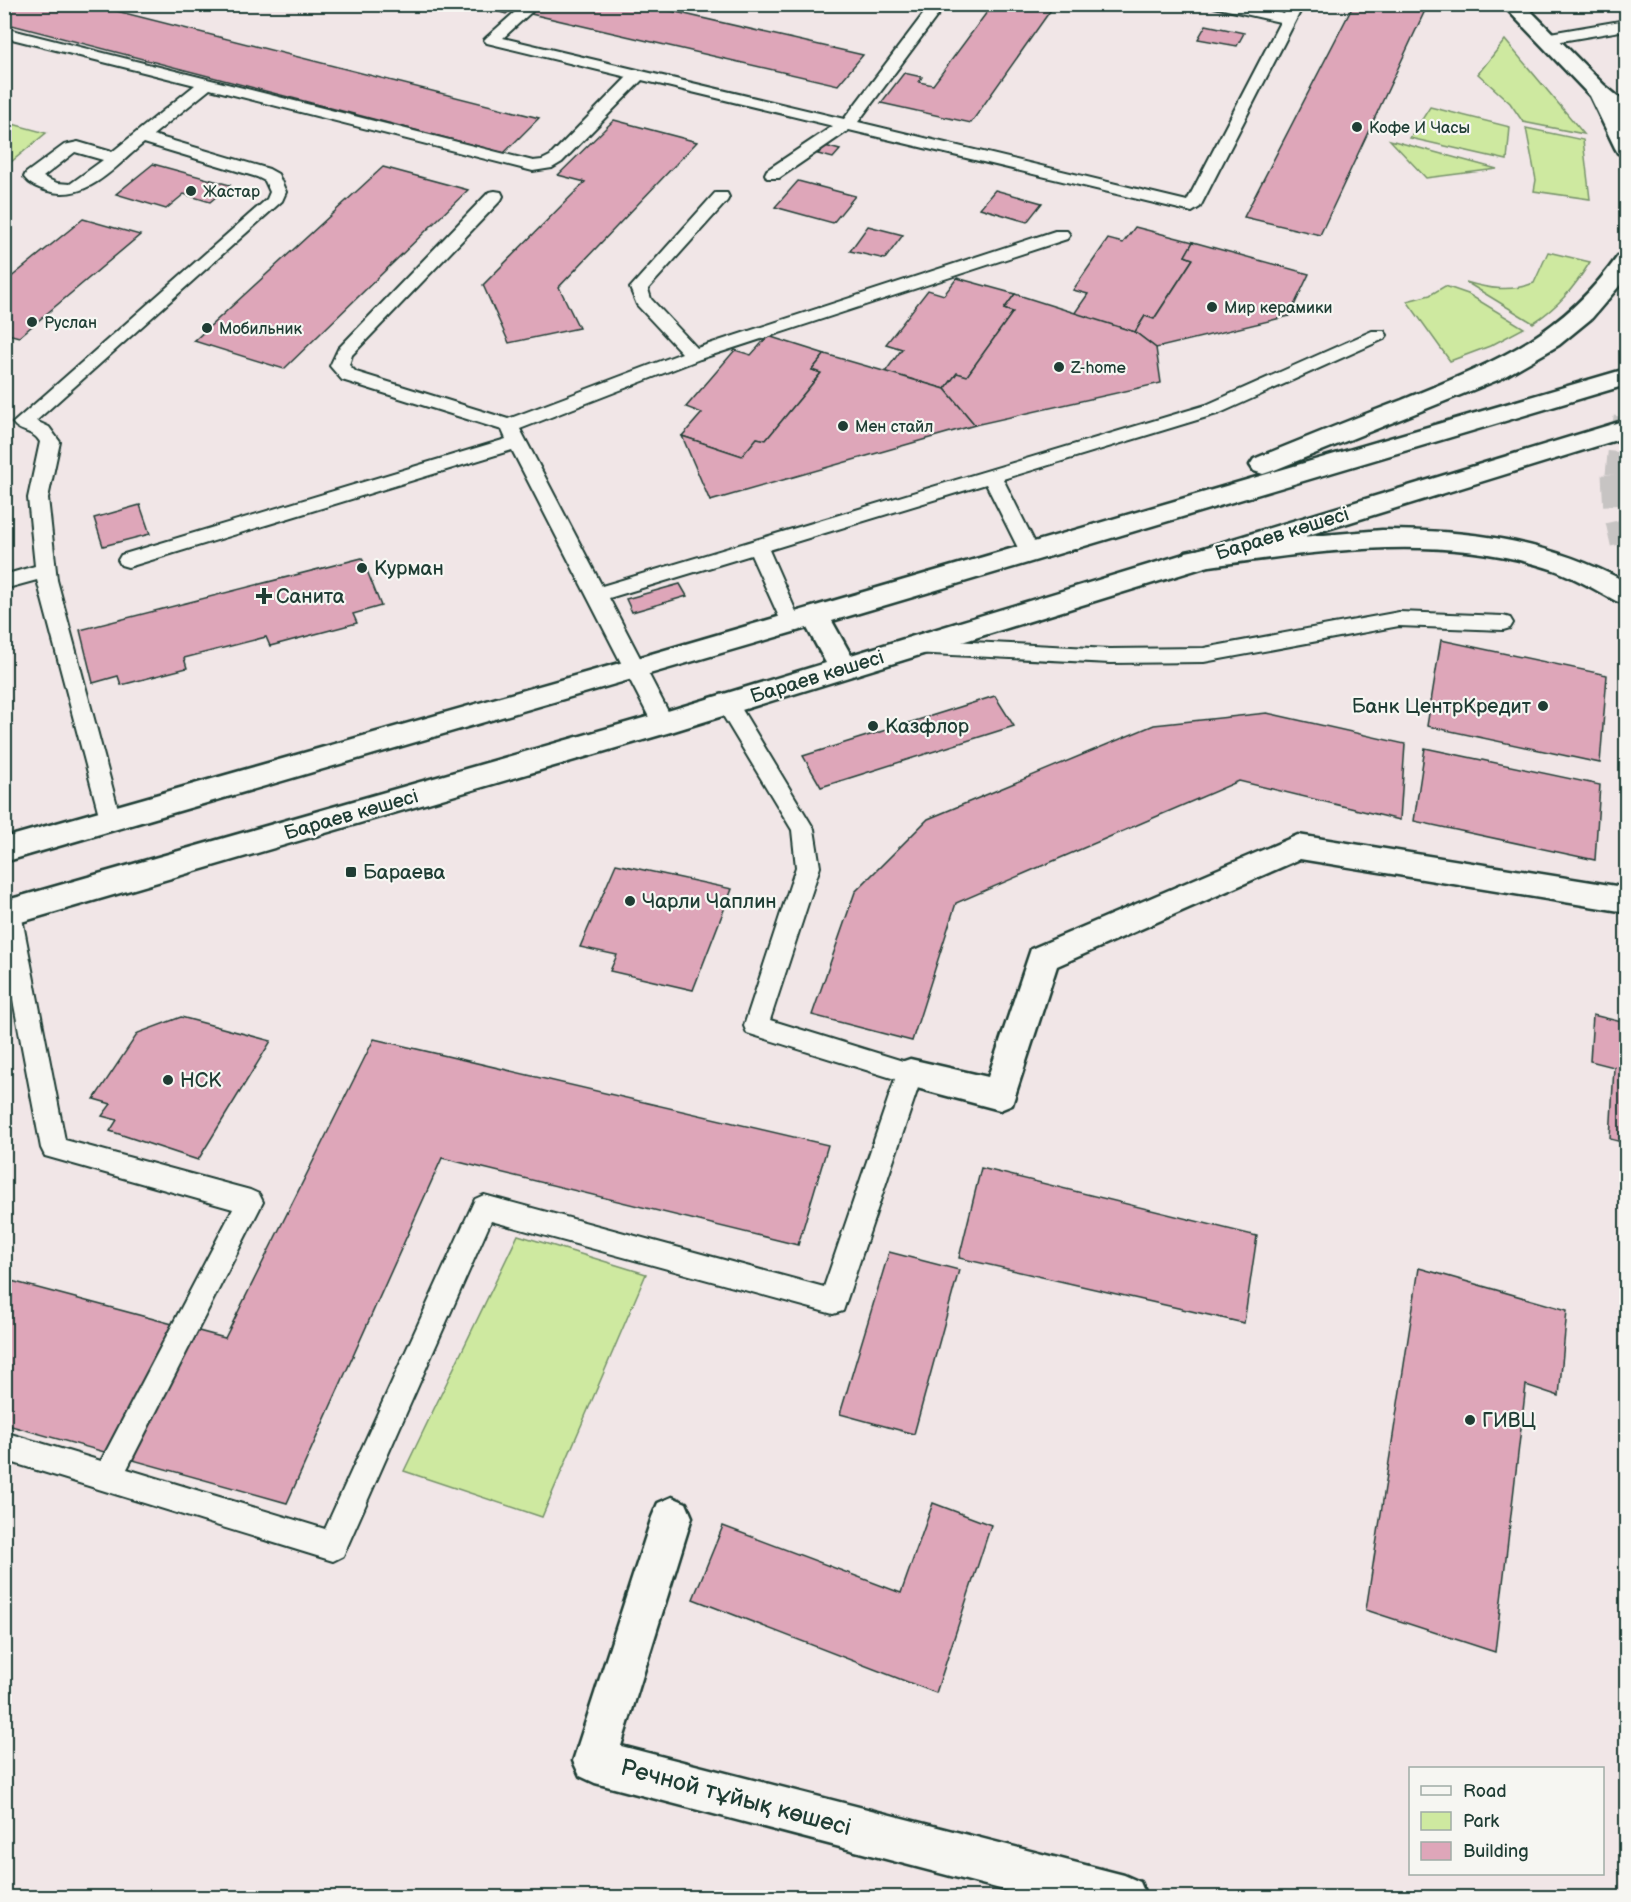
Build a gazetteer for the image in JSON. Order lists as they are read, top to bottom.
{
  "streets": {
    "main road": ["Бараев көшесі", "Речной тұйық көшесі"]
  },
  "places": {
    "other": [
      "Кофе И Часы",
      "Жастар",
      "Мир керамики",
      "Руслан",
      "Мобильник",
      "Z-home",
      "Мен стайл",
      "Курман",
      "Банк ЦентрКредит",
      "Казфлор",
      "Чарли Чаплин",
      "НСК",
      "ГИВЦ"
    ],
    "health": ["Санита"],
    "transit": ["Бараева"]
  },
  "legend": ["Road", "Park", "Building"]
}
